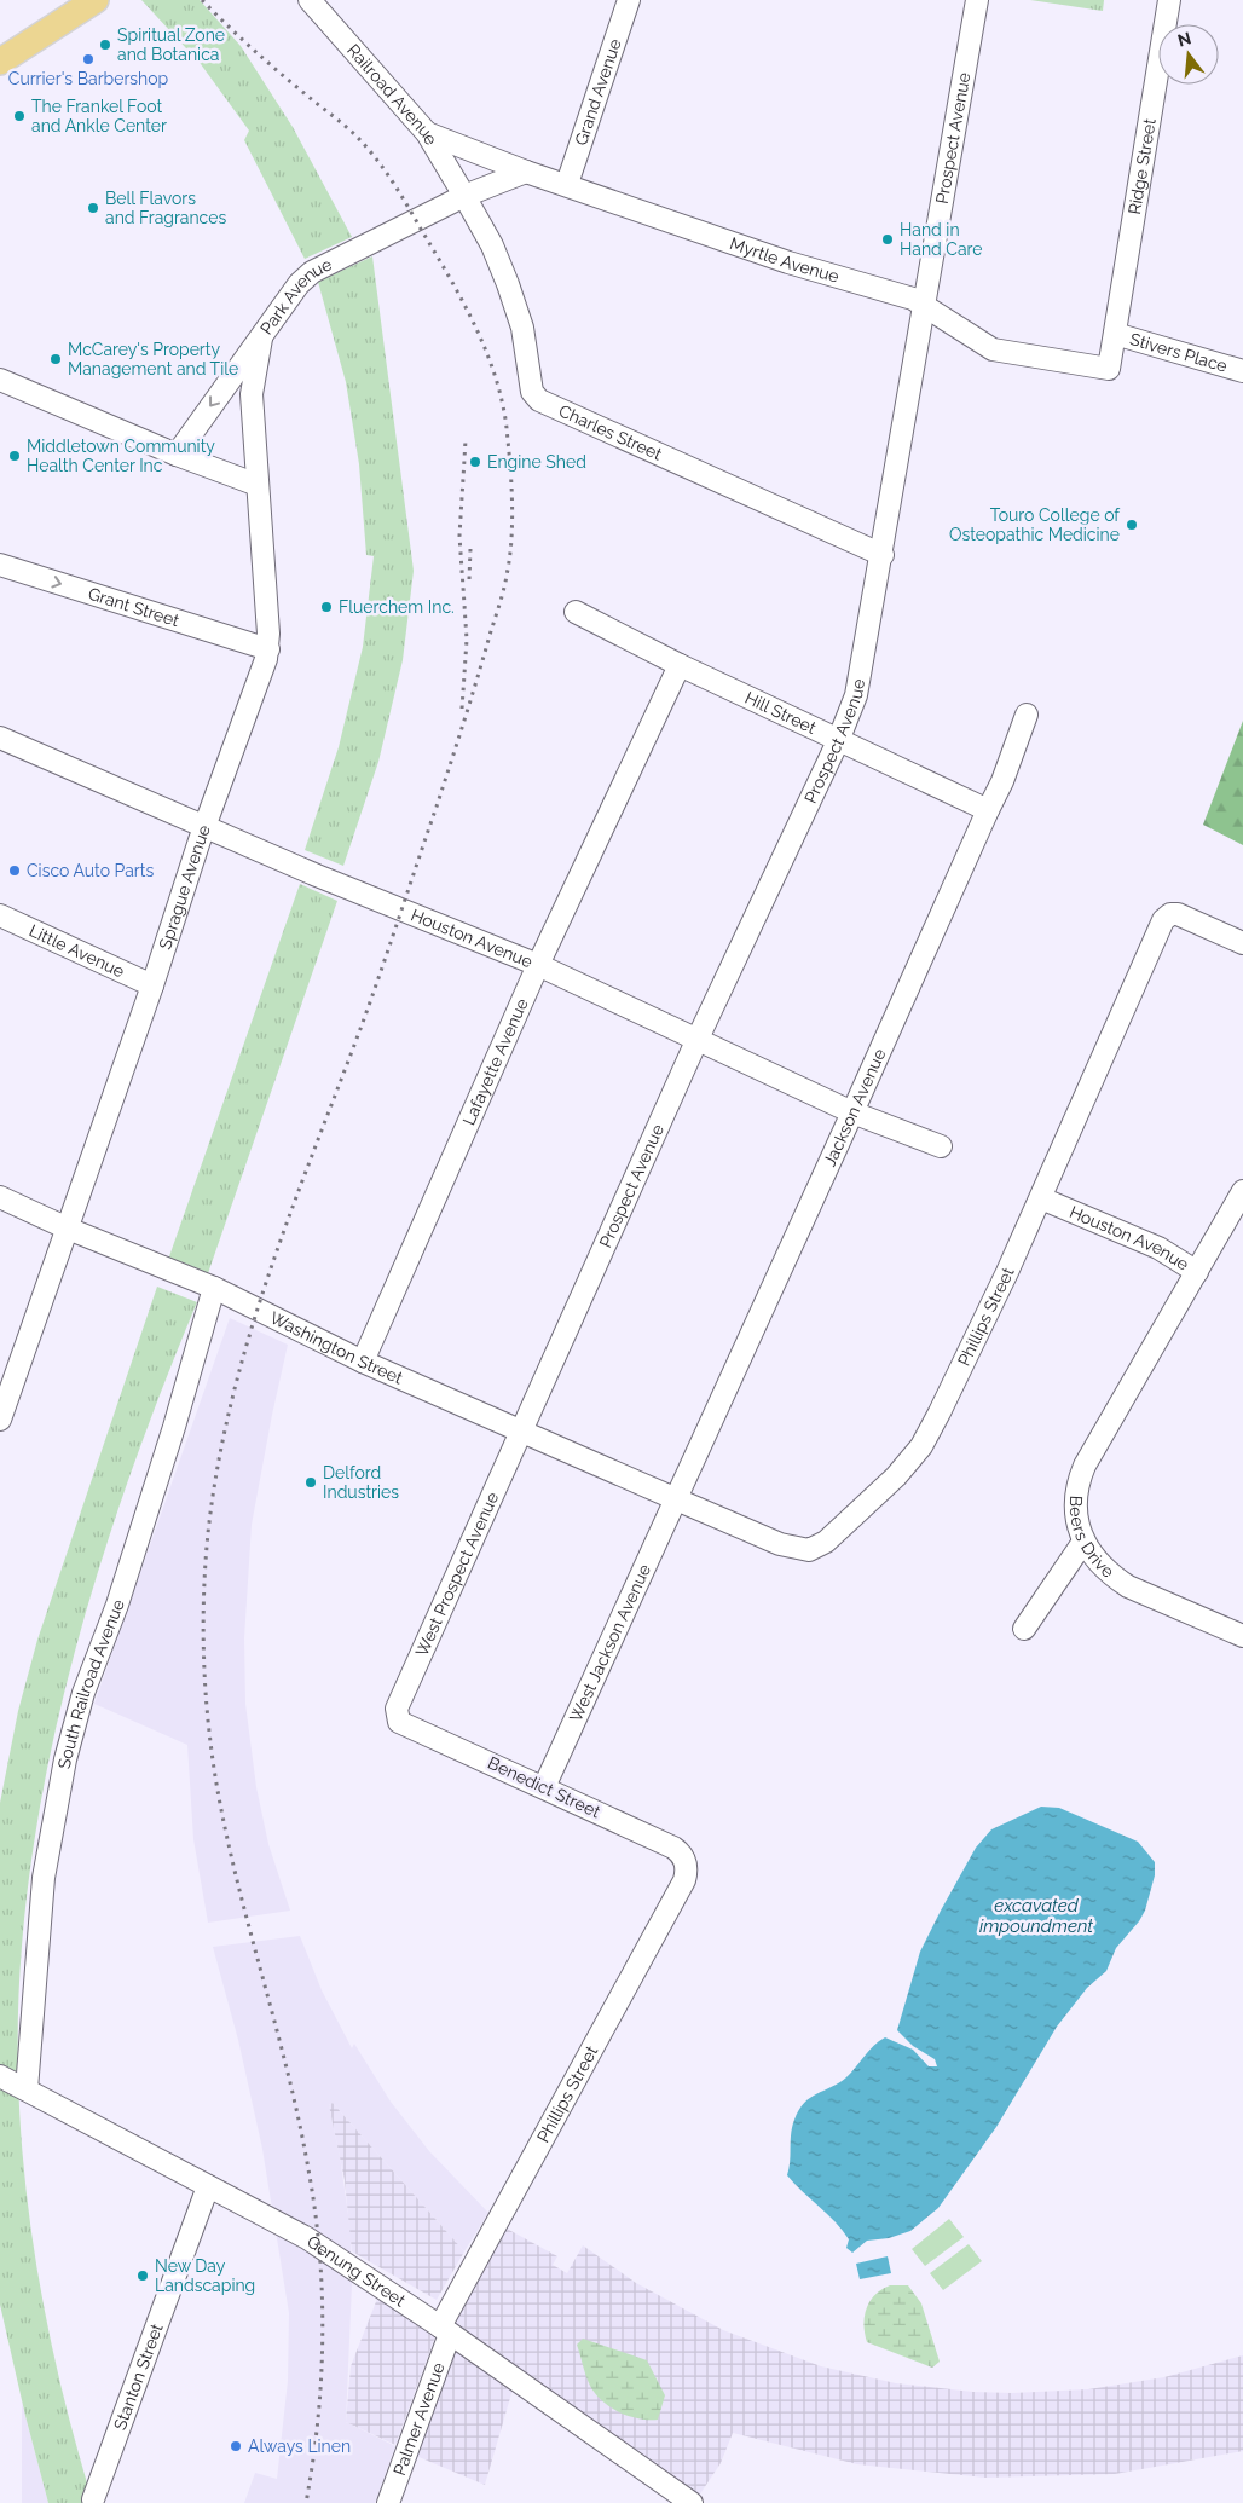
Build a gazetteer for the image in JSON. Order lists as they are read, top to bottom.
{
  "streets": {
    "street": [
      "Grand Avenue",
      "Railroad Avenue",
      "Prospect Avenue",
      "Ridge Street",
      "Myrtle Avenue",
      "Park Avenue",
      "Stivers Place",
      "Charles Street",
      "Grant Street",
      "Hill Street",
      "Sprague Avenue",
      "Houston Avenue",
      "Little Avenue",
      "Lafayette Avenue",
      "Jackson Avenue",
      "Phillips Street",
      "Washington Street",
      "Beers Drive",
      "West Prospect Avenue",
      "West Jackson Avenue",
      "South Railroad Avenue",
      "Benedict Street",
      "Genung Street",
      "Stanton Street",
      "Palmer Avenue"
    ]
  },
  "crossings": [
    ["Grand Avenue", "Myrtle Avenue"],
    ["Railroad Avenue", "Myrtle Avenue"],
    ["Railroad Avenue", "Park Avenue"],
    ["Railroad Avenue", "Charles Street"],
    ["Prospect Avenue", "Myrtle Avenue"],
    ["Prospect Avenue", "Charles Street"],
    ["Prospect Avenue", "Hill Street"],
    ["Prospect Avenue", "Houston Avenue"],
    ["Prospect Avenue", "Washington Street"],
    ["Prospect Avenue", "West Prospect Avenue"],
    ["Ridge Street", "Myrtle Avenue"],
    ["Ridge Street", "Stivers Place"],
    ["Myrtle Avenue", "Stivers Place"],
    ["Park Avenue", "Charles Street"],
    ["Park Avenue", "Sprague Avenue"],
    ["Grant Street", "Sprague Avenue"],
    ["Hill Street", "Lafayette Avenue"],
    ["Hill Street", "Jackson Avenue"],
    ["Sprague Avenue", "Houston Avenue"],
    ["Sprague Avenue", "Little Avenue"],
    ["Sprague Avenue", "Washington Street"],
    ["Houston Avenue", "Lafayette Avenue"],
    ["Houston Avenue", "Jackson Avenue"],
    ["Houston Avenue", "Phillips Street"],
    ["Houston Avenue", "Beers Drive"],
    ["Lafayette Avenue", "Washington Street"],
    ["Jackson Avenue", "Phillips Street"],
    ["Jackson Avenue", "Washington Street"],
    ["Jackson Avenue", "West Jackson Avenue"],
    ["Phillips Street", "Washington Street"],
    ["Phillips Street", "West Jackson Avenue"],
    ["Phillips Street", "Benedict Street"],
    ["Phillips Street", "Genung Street"],
    ["Phillips Street", "Palmer Avenue"],
    ["Washington Street", "West Prospect Avenue"],
    ["Washington Street", "West Jackson Avenue"],
    ["Washington Street", "South Railroad Avenue"],
    ["West Prospect Avenue", "Benedict Street"],
    ["West Jackson Avenue", "Benedict Street"],
    ["South Railroad Avenue", "Genung Street"],
    ["Genung Street", "Stanton Street"],
    ["Genung Street", "Palmer Avenue"]
  ],
  "one_way": ["Park Avenue"],
  "water": ["excavated impoundment"],
  "places": [
    "Spiritual Zone and Botanica",
    "Currier's Barbershop",
    "The Frankel Foot and Ankle Center",
    "Bell Flavors and Fragrances",
    "Hand in Hand Care",
    "McCarey's Property Management and Tile",
    "Middletown Community Health Center Inc",
    "Engine Shed",
    "Touro College of Osteopathic Medicine",
    "Fluerchem Inc.",
    "Cisco Auto Parts",
    "Delford Industries",
    "New Day Landscaping",
    "Always Linen"
  ],
  "north": "top"
}
